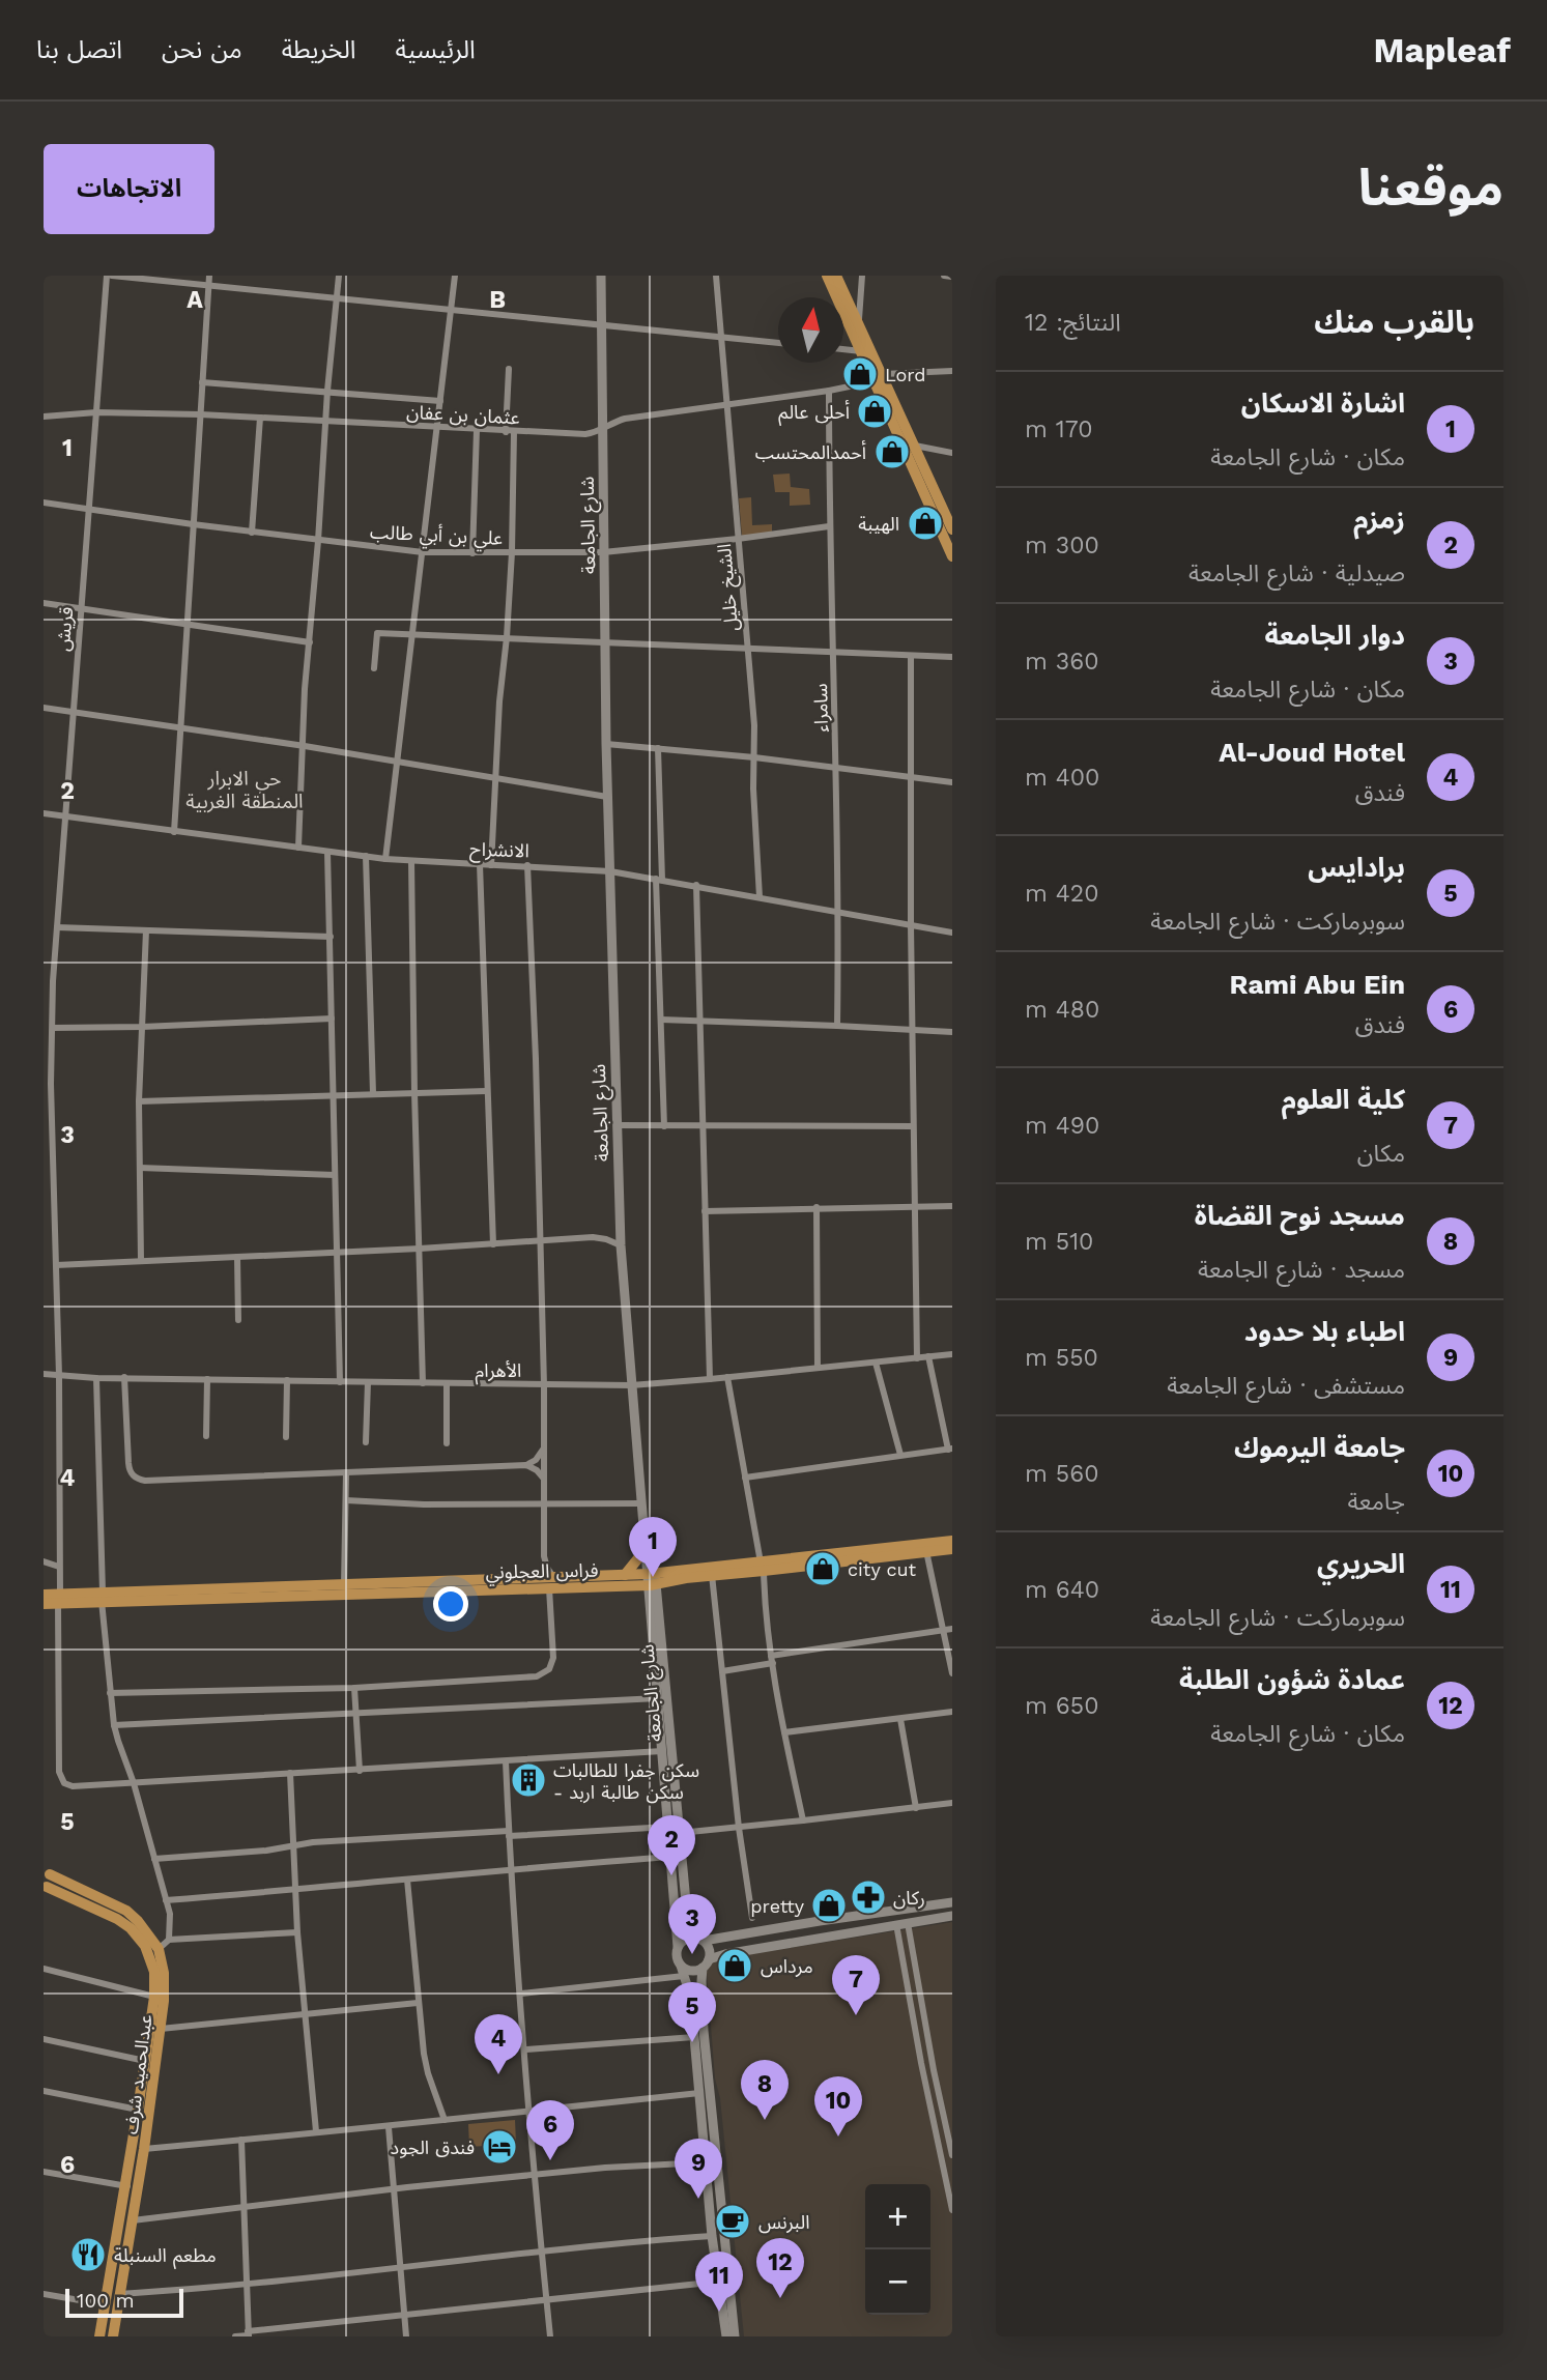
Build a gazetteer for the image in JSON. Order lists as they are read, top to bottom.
{
  "streets": {
    "main road": ["شارع الجامعة", "فراس العجلوني", "عبدالحميد شرف"],
    "street": [
      "عثمان بن عفان",
      "علي بن أبي طالب",
      "الشيخ خليل",
      "قريش",
      "سامراء",
      "الانشراح",
      "الأهرام"
    ]
  },
  "crossings": [
    ["عثمان بن عفان", "شارع الجامعة"],
    ["عثمان بن عفان", "الشيخ خليل"],
    ["عثمان بن عفان", "قريش"],
    ["عثمان بن عفان", "سامراء"],
    ["شارع الجامعة", "علي بن أبي طالب"],
    ["شارع الجامعة", "الانشراح"],
    ["شارع الجامعة", "الأهرام"],
    ["شارع الجامعة", "فراس العجلوني"],
    ["علي بن أبي طالب", "الشيخ خليل"],
    ["علي بن أبي طالب", "قريش"],
    ["علي بن أبي طالب", "سامراء"],
    ["الشيخ خليل", "الانشراح"],
    ["قريش", "الانشراح"],
    ["قريش", "الأهرام"],
    ["قريش", "فراس العجلوني"],
    ["سامراء", "الانشراح"]
  ],
  "districts": ["حي الابرار المنطقة الغربية"],
  "places": {
    "shop": [
      "Lord",
      "أحلى عالم",
      "أحمدالمحتسب",
      "الهيبة",
      "city cut",
      "pretty",
      "مرداس"
    ],
    "building": ["سكن جفرا للطالبات - سكن طالبة اربد"],
    "pharmacy": ["ركان"],
    "hotel": ["فندق الجود"],
    "cafe": ["البرنس"],
    "restaurant": ["مطعم السنبلة"]
  },
  "scale_bar": "100 m",
  "north": "top",
  "page": {
    "header": "Mapleaf",
    "nav": [
      "الرئيسية",
      "الخريطة",
      "من نحن",
      "اتصل بنا"
    ],
    "title": "موقعنا",
    "buttons": "الاتجاهات",
    "heading": ["بالقرب منك", "النتائج: 12"],
    "list": [
      {
        "mark": "1",
        "name": "اشارة الاسكان",
        "note": "مكان · شارع الجامعة",
        "value": "170 m"
      },
      {
        "mark": "2",
        "name": "زمزم",
        "note": "صيدلية · شارع الجامعة",
        "value": "300 m"
      },
      {
        "mark": "3",
        "name": "دوار الجامعة",
        "note": "مكان · شارع الجامعة",
        "value": "360 m"
      },
      {
        "mark": "4",
        "name": "Al-Joud Hotel",
        "note": "فندق",
        "value": "400 m"
      },
      {
        "mark": "5",
        "name": "برادايس",
        "note": "سوبرماركت · شارع الجامعة",
        "value": "420 m"
      },
      {
        "mark": "6",
        "name": "Rami Abu Ein",
        "note": "فندق",
        "value": "480 m"
      },
      {
        "mark": "7",
        "name": "كلية العلوم",
        "note": "مكان",
        "value": "490 m"
      },
      {
        "mark": "8",
        "name": "مسجد نوح القضاة",
        "note": "مسجد · شارع الجامعة",
        "value": "510 m"
      },
      {
        "mark": "9",
        "name": "اطباء بلا حدود",
        "note": "مستشفى · شارع الجامعة",
        "value": "550 m"
      },
      {
        "mark": "10",
        "name": "جامعة اليرموك",
        "note": "جامعة",
        "value": "560 m"
      },
      {
        "mark": "11",
        "name": "الحريري",
        "note": "سوبرماركت · شارع الجامعة",
        "value": "640 m"
      },
      {
        "mark": "12",
        "name": "عمادة شؤون الطلبة",
        "note": "مكان · شارع الجامعة",
        "value": "650 m"
      }
    ],
    "pins": [
      "1",
      "2",
      "3",
      "7",
      "5",
      "4",
      "8",
      "10",
      "6",
      "9",
      "12",
      "11"
    ],
    "map_buttons": ["+", "−"],
    "scale": "100 m"
  },
  "grid": {
    "columns": ["A", "B"],
    "rows": [
      "1",
      "2",
      "3",
      "4",
      "5",
      "6"
    ]
  }
}
